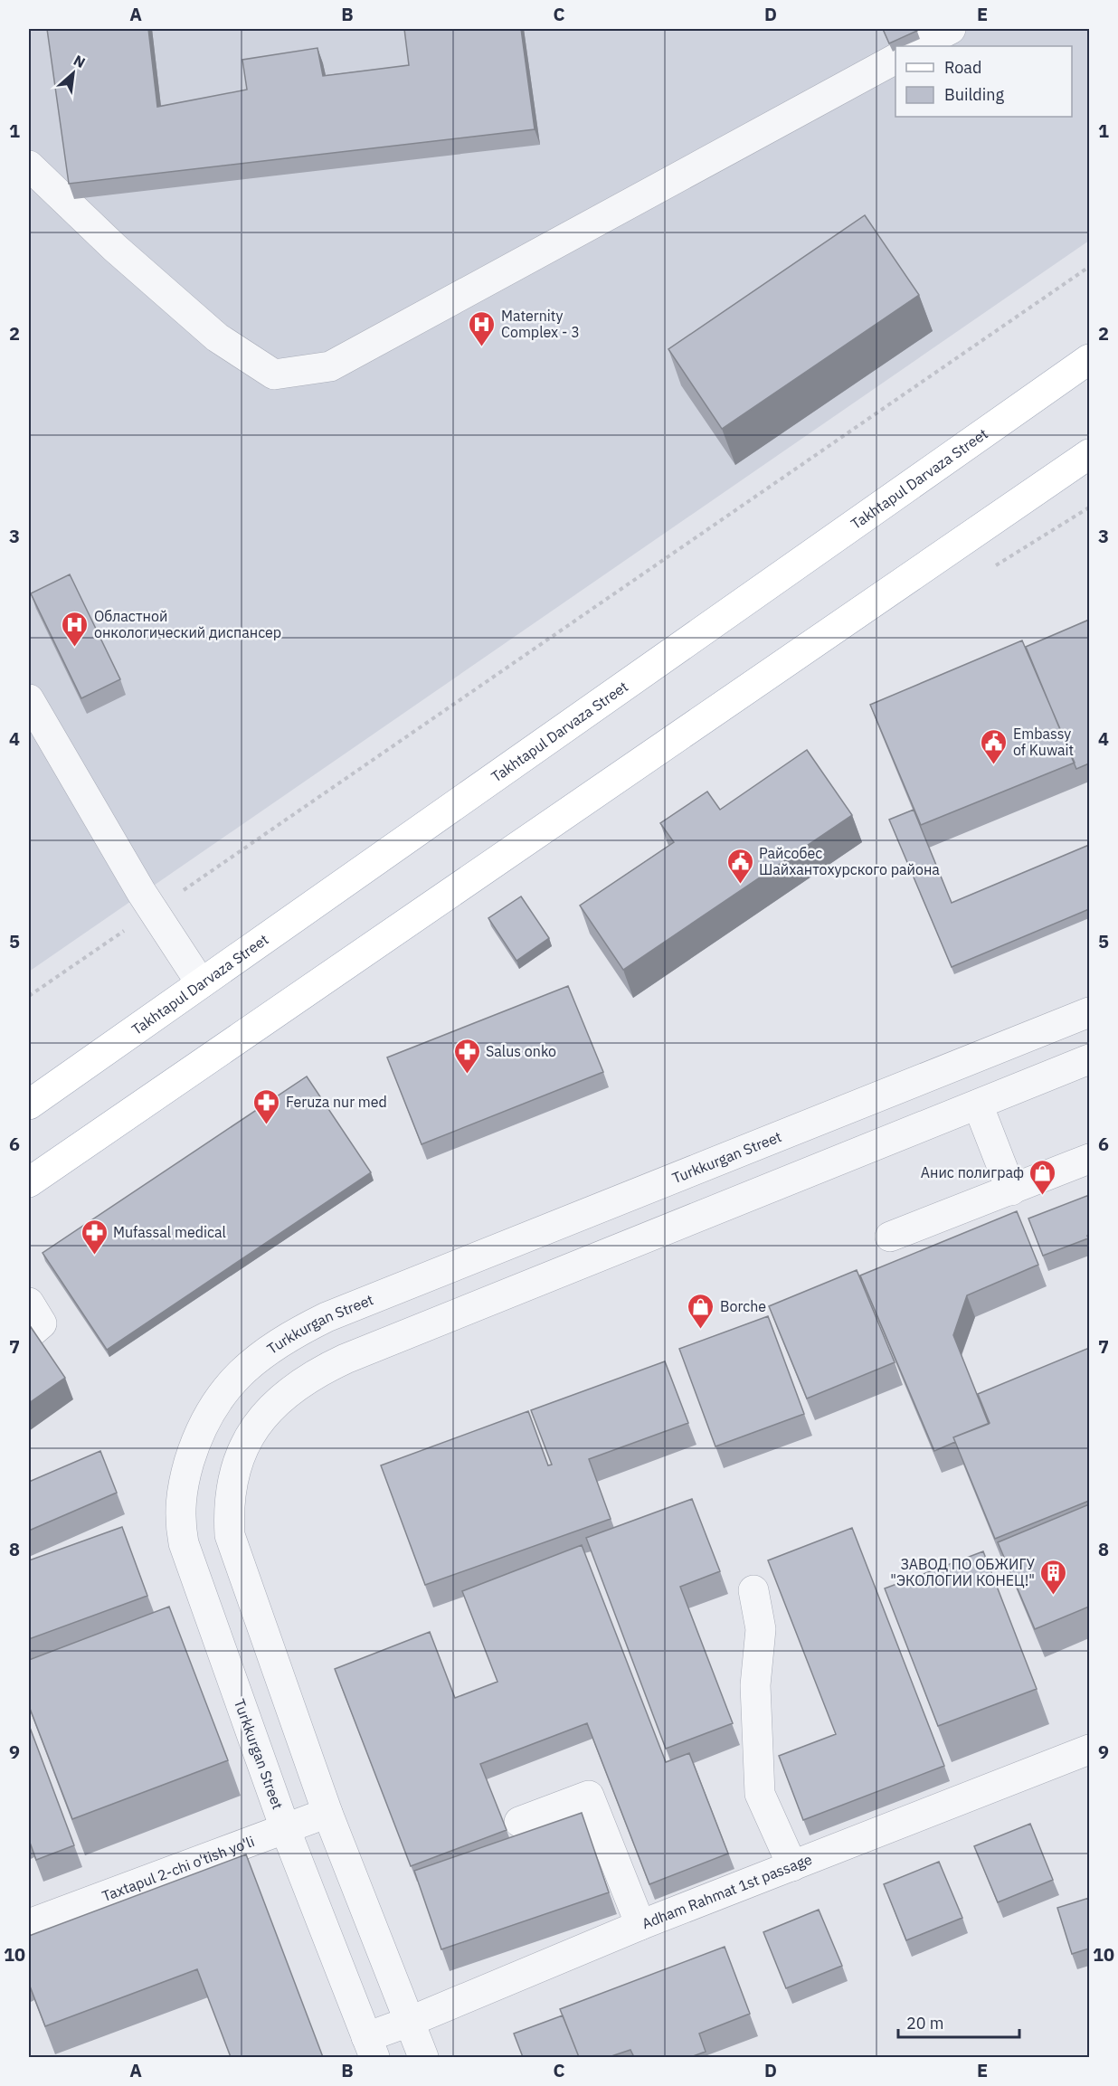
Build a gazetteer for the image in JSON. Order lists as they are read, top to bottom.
{
  "streets": {
    "main road": ["Takhtapul Darvaza Street"],
    "street": ["Turkkurgan Street", "Taxtapul 2-chi o'tish yo'li", "Adham Rahmat 1st passage"]
  },
  "crossings": [
    ["Turkkurgan Street", "Taxtapul 2-chi o'tish yo'li"],
    ["Turkkurgan Street", "Adham Rahmat 1st passage"]
  ],
  "places": {
    "hospital": ["Maternity Complex - 3", "Областной онкологический диспансер"],
    "public building": ["Embassy of Kuwait", "Райсобес Шайхантохурского района"],
    "pharmacy": ["Salus onko", "Feruza nur med", "Mufassal medical"],
    "shop": ["Анис полиграф", "Borche"],
    "building": ["ЗАВОД ПО ОБЖИГУ \"ЭКОЛОГИИ КОНЕЦ!\""]
  },
  "legend": ["Road", "Building"],
  "scale_bar": "20 m",
  "north": "top right",
  "grid": {
    "columns": [
      "A",
      "B",
      "C",
      "D",
      "E"
    ],
    "rows": [
      "1",
      "2",
      "3",
      "4",
      "5",
      "6",
      "7",
      "8",
      "9",
      "10"
    ]
  }
}
